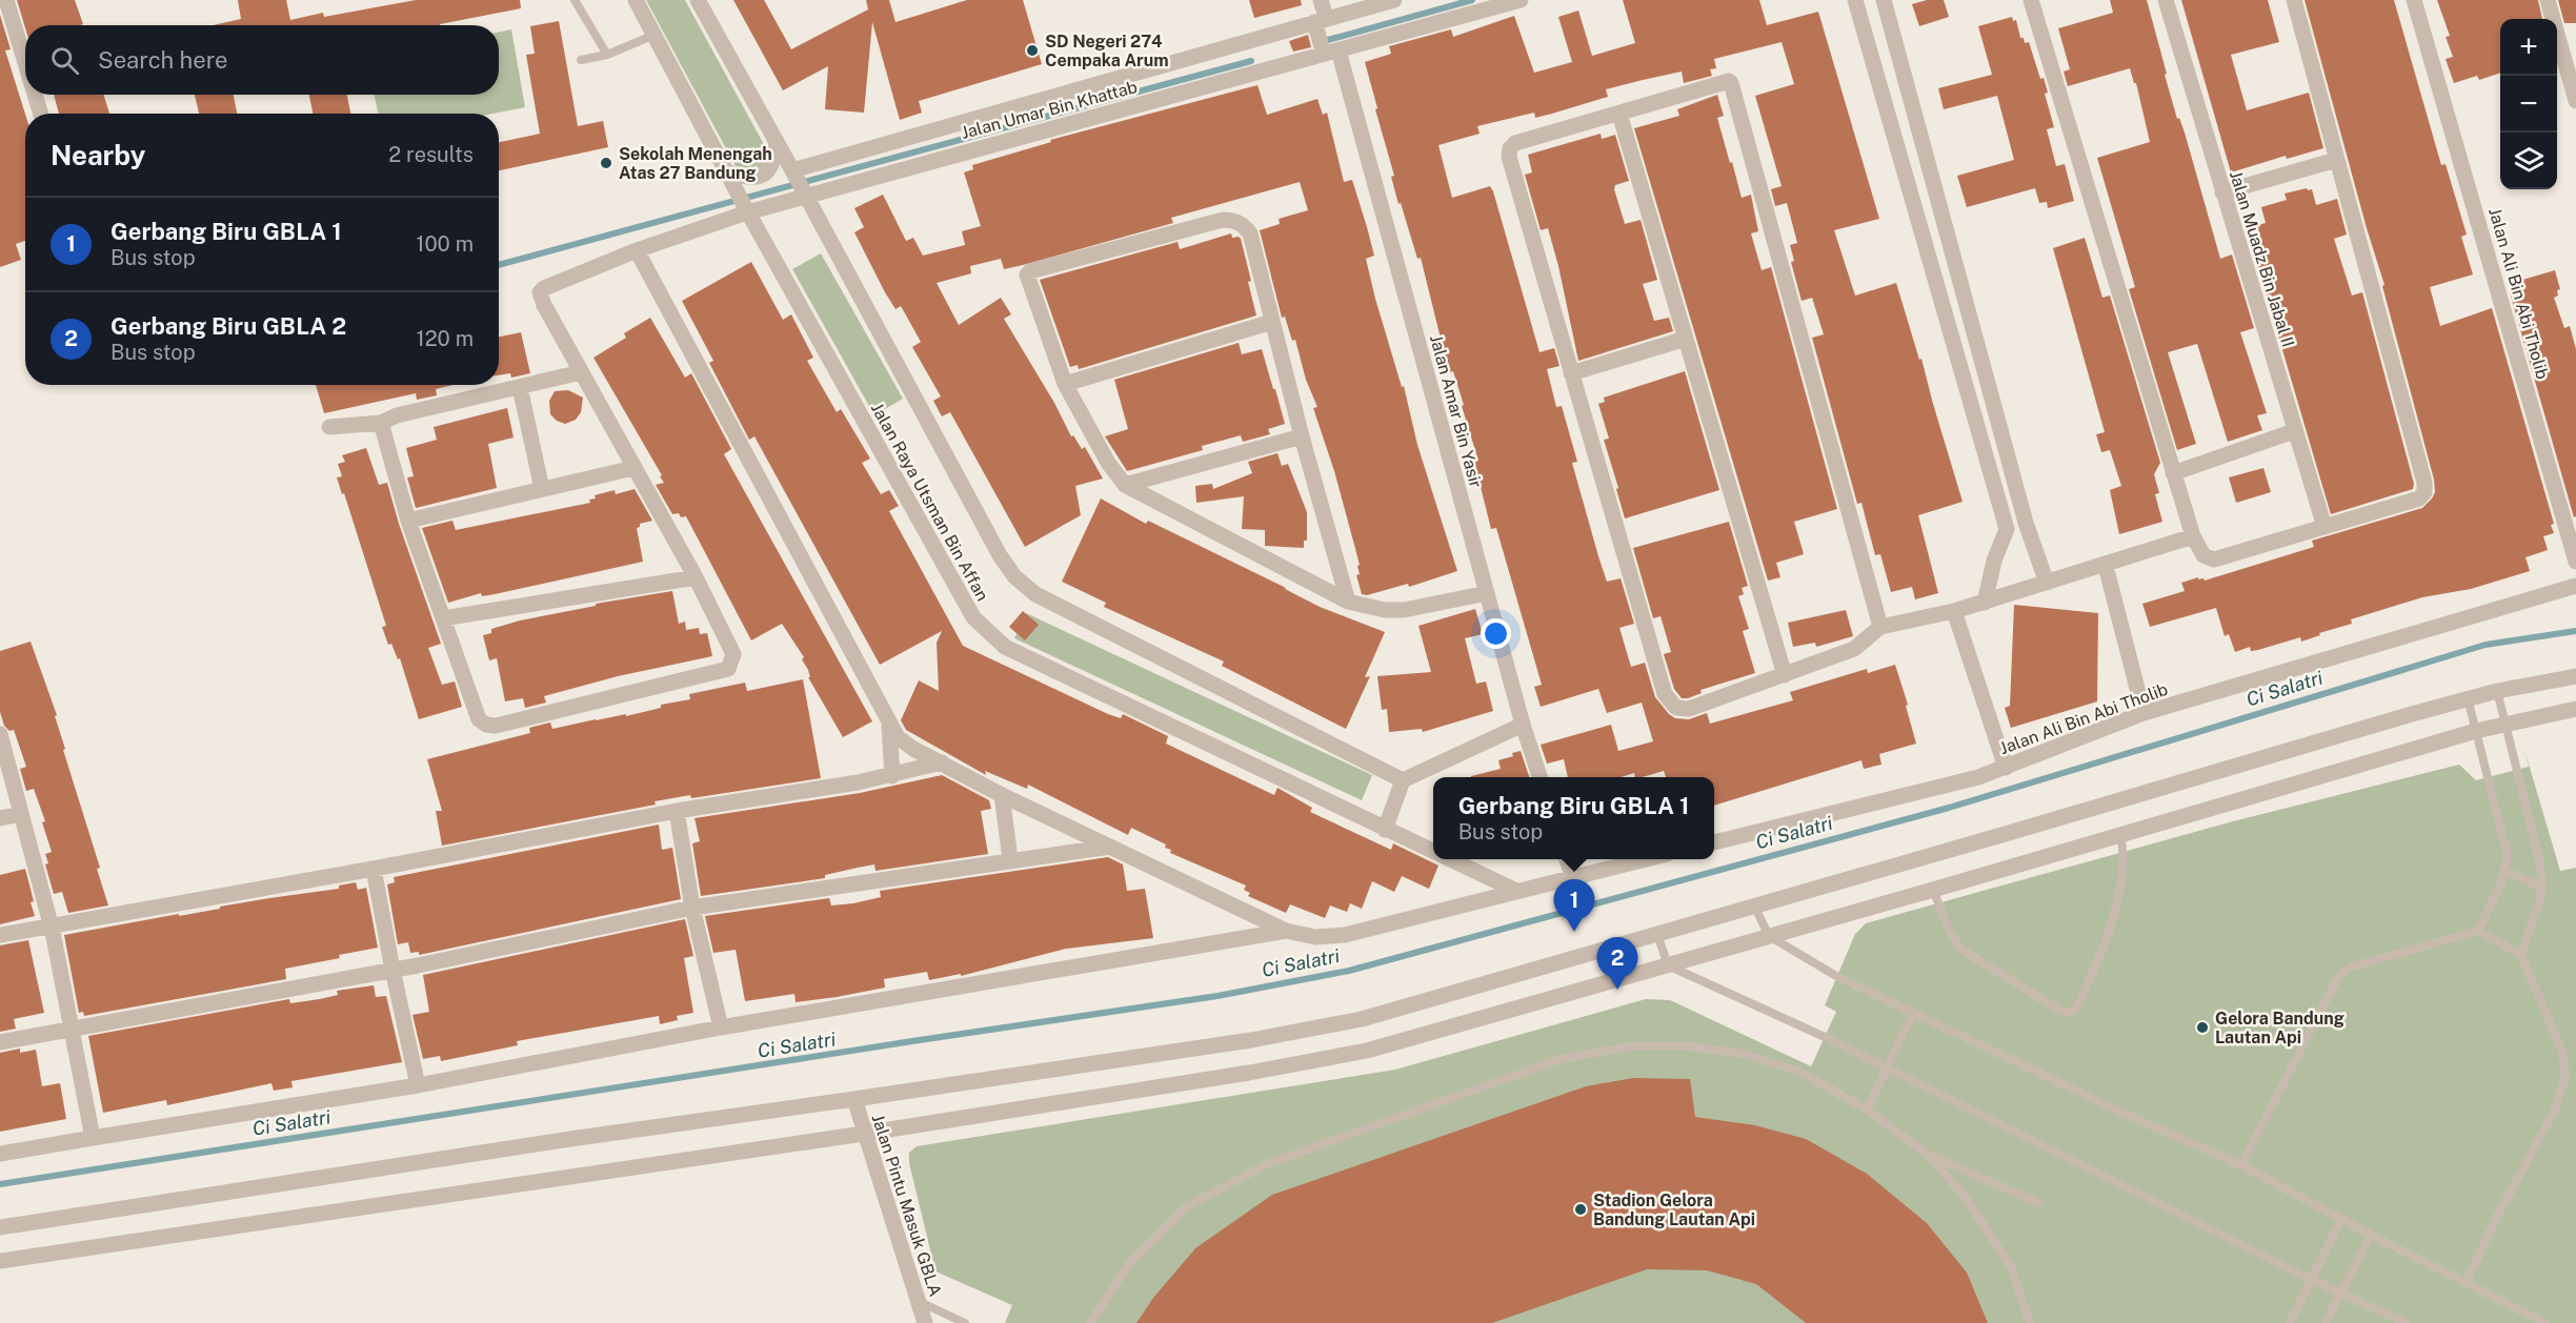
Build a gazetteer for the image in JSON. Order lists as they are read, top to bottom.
{
  "streets": {
    "street": [
      "Jalan Umar Bin Khattab",
      "Jalan Muadz Bin Jabal II",
      "Jalan Ali Bin Abi Tholib",
      "Jalan Amar Bin Yasir",
      "Jalan Raya Utsman Bin Affan",
      "Jalan Pintu Masuk GBLA"
    ]
  },
  "crossings": [
    ["Jalan Umar Bin Khattab", "Jalan Amar Bin Yasir"],
    ["Jalan Umar Bin Khattab", "Jalan Raya Utsman Bin Affan"]
  ],
  "water": ["Ci Salatri"],
  "places": [
    "SD Negeri 274 Cempaka Arum",
    "Sekolah Menengah Atas 27 Bandung",
    "Gelora Bandung Lautan Api",
    "Stadion Gelora Bandung Lautan Api"
  ],
  "page": {
    "map_buttons": ["+", "−"],
    "search": "Search here",
    "heading": ["Nearby", "2 results"],
    "list": [
      {
        "mark": "1",
        "name": "Gerbang Biru GBLA 1",
        "note": "Bus stop",
        "value": "100 m"
      },
      {
        "mark": "2",
        "name": "Gerbang Biru GBLA 2",
        "note": "Bus stop",
        "value": "120 m"
      }
    ],
    "popup": ["Gerbang Biru GBLA 1", "Bus stop"],
    "pins": ["1", "2"]
  }
}
